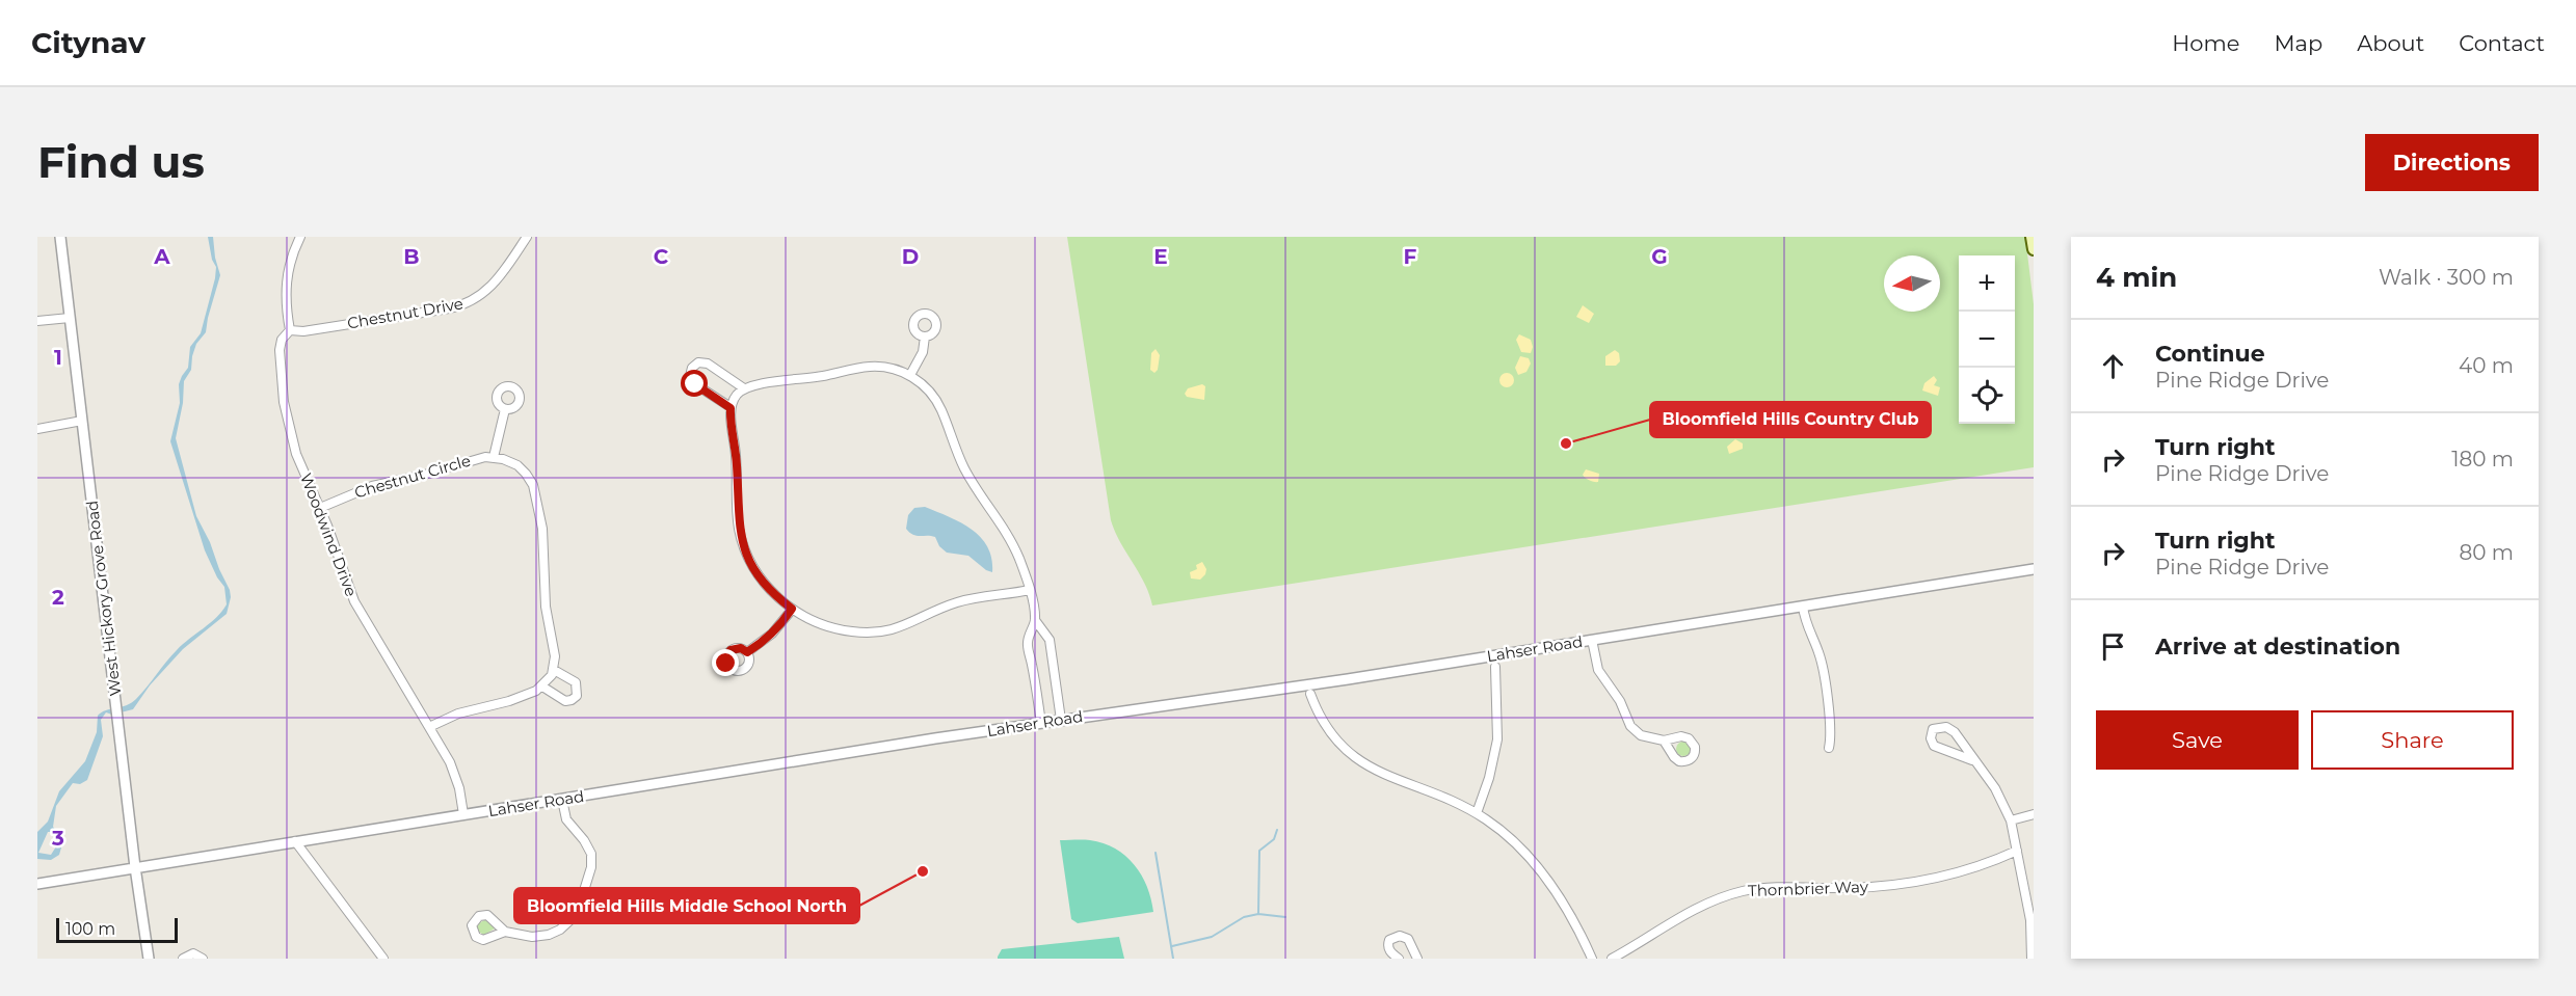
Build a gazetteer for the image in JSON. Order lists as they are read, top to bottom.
{
  "streets": {
    "street": [
      "Chestnut Drive",
      "Chestnut Circle",
      "Woodwind Drive",
      "West Hickory Grove Road",
      "Lahser Road",
      "Thornbrier Way"
    ]
  },
  "crossings": [
    ["Chestnut Drive", "Woodwind Drive"],
    ["Chestnut Circle", "Woodwind Drive"],
    ["Woodwind Drive", "Lahser Road"],
    ["West Hickory Grove Road", "Lahser Road"]
  ],
  "places": ["Bloomfield Hills Country Club", "Bloomfield Hills Middle School North"],
  "scale_bar": "100 m",
  "north": "left",
  "page": {
    "header": "Citynav",
    "nav": [
      "Home",
      "Map",
      "About",
      "Contact"
    ],
    "buttons": [
      "Directions",
      ["Save", "Share"]
    ],
    "title": "Find us",
    "heading": ["4 min", "Walk · 300 m"],
    "map_buttons": ["+", "−"],
    "list": [
      ["Continue", "Pine Ridge Drive", "40 m"],
      ["Turn right", "Pine Ridge Drive", "180 m"],
      ["Turn right", "Pine Ridge Drive", "80 m"],
      "Arrive at destination"
    ],
    "scale": "100 m"
  },
  "grid": {
    "columns": [
      "A",
      "B",
      "C",
      "D",
      "E",
      "F",
      "G"
    ],
    "rows": ["1", "2", "3"]
  }
}
